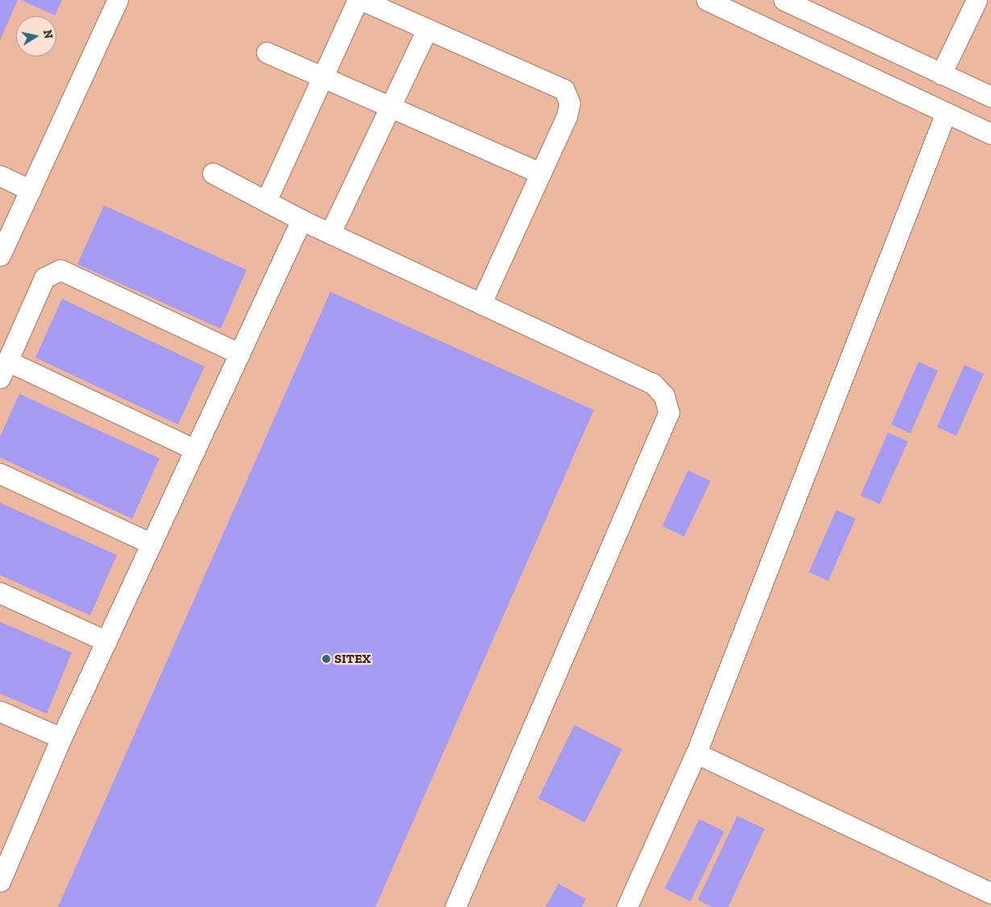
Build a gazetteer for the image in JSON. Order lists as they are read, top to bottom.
{
  "places": ["SITEX"],
  "north": "right"
}
